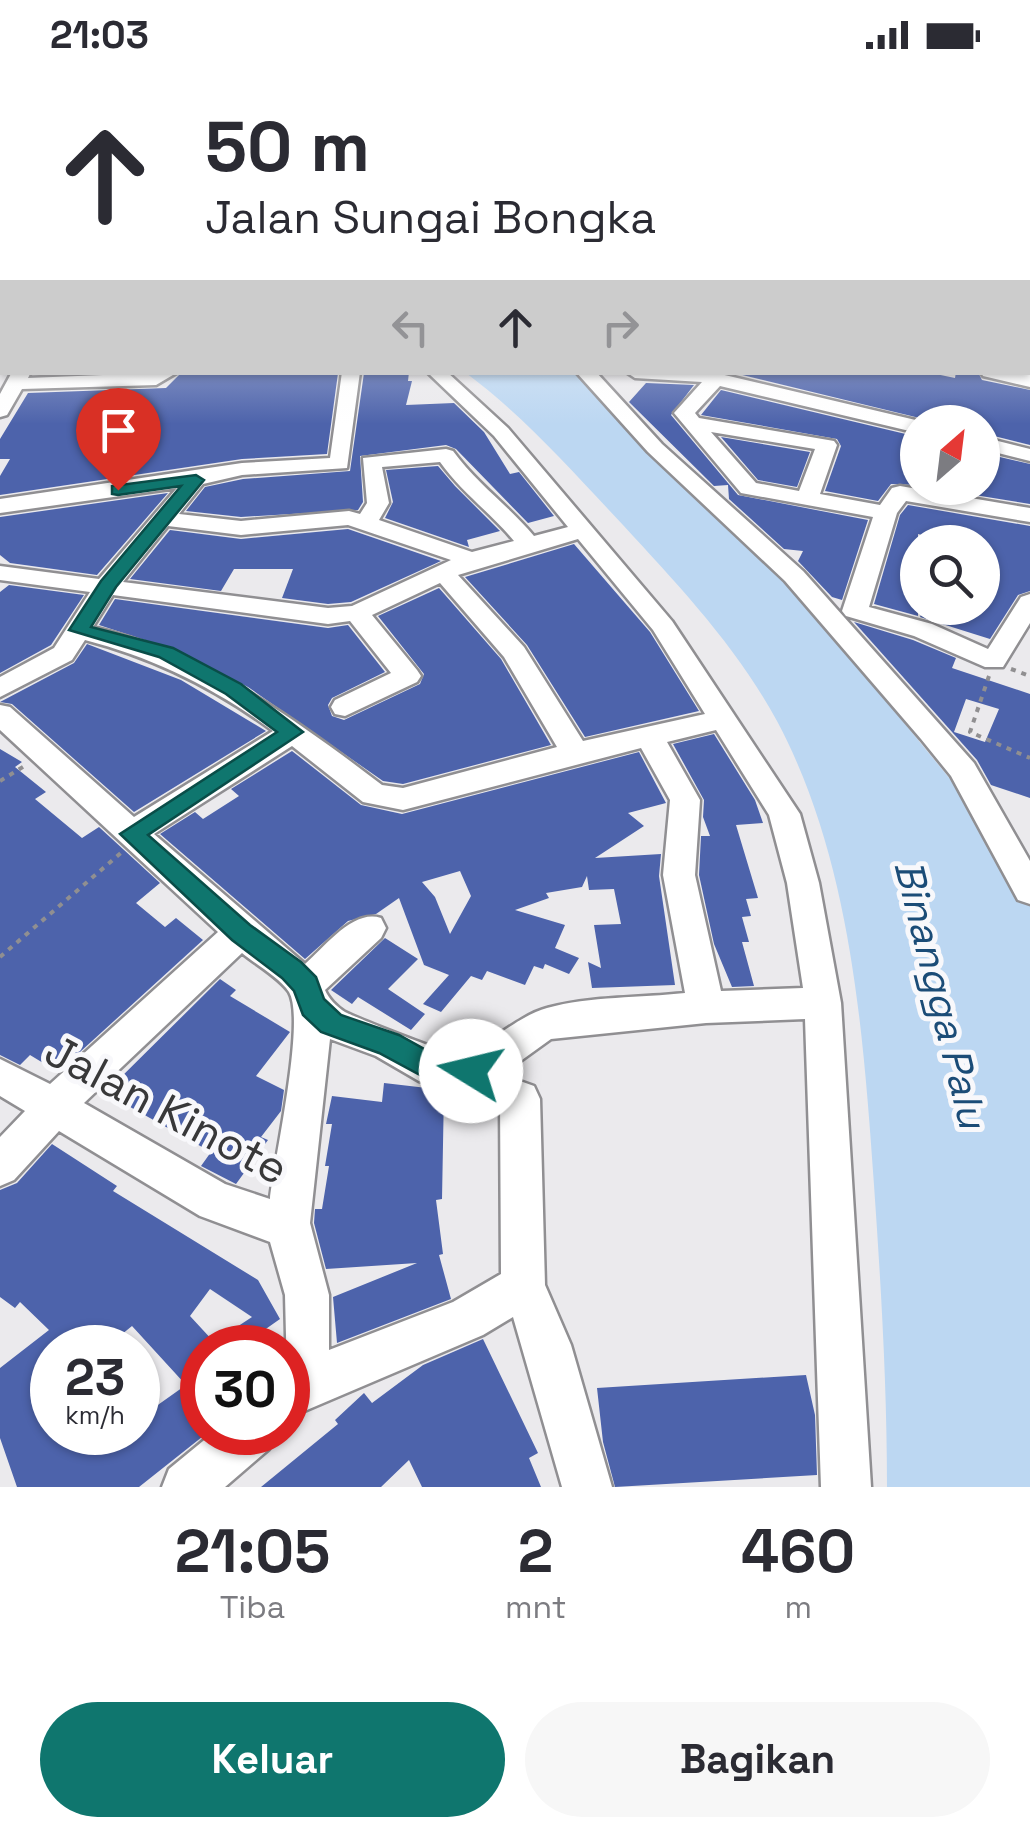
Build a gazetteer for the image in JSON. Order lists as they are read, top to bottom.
{
  "streets": {
    "street": ["Jalan Kinote"]
  },
  "water": ["Binangga Palu"],
  "north": "top right",
  "page": {
    "status": "21:03",
    "turn": ["50 m", "Jalan Sungai Bongka"],
    "speed": "23 km/h",
    "limit": "30",
    "eta": [
      "21:05",
      "Tiba",
      "2",
      "mnt",
      "460",
      "m"
    ],
    "buttons": ["Keluar", "Bagikan"]
  }
}
